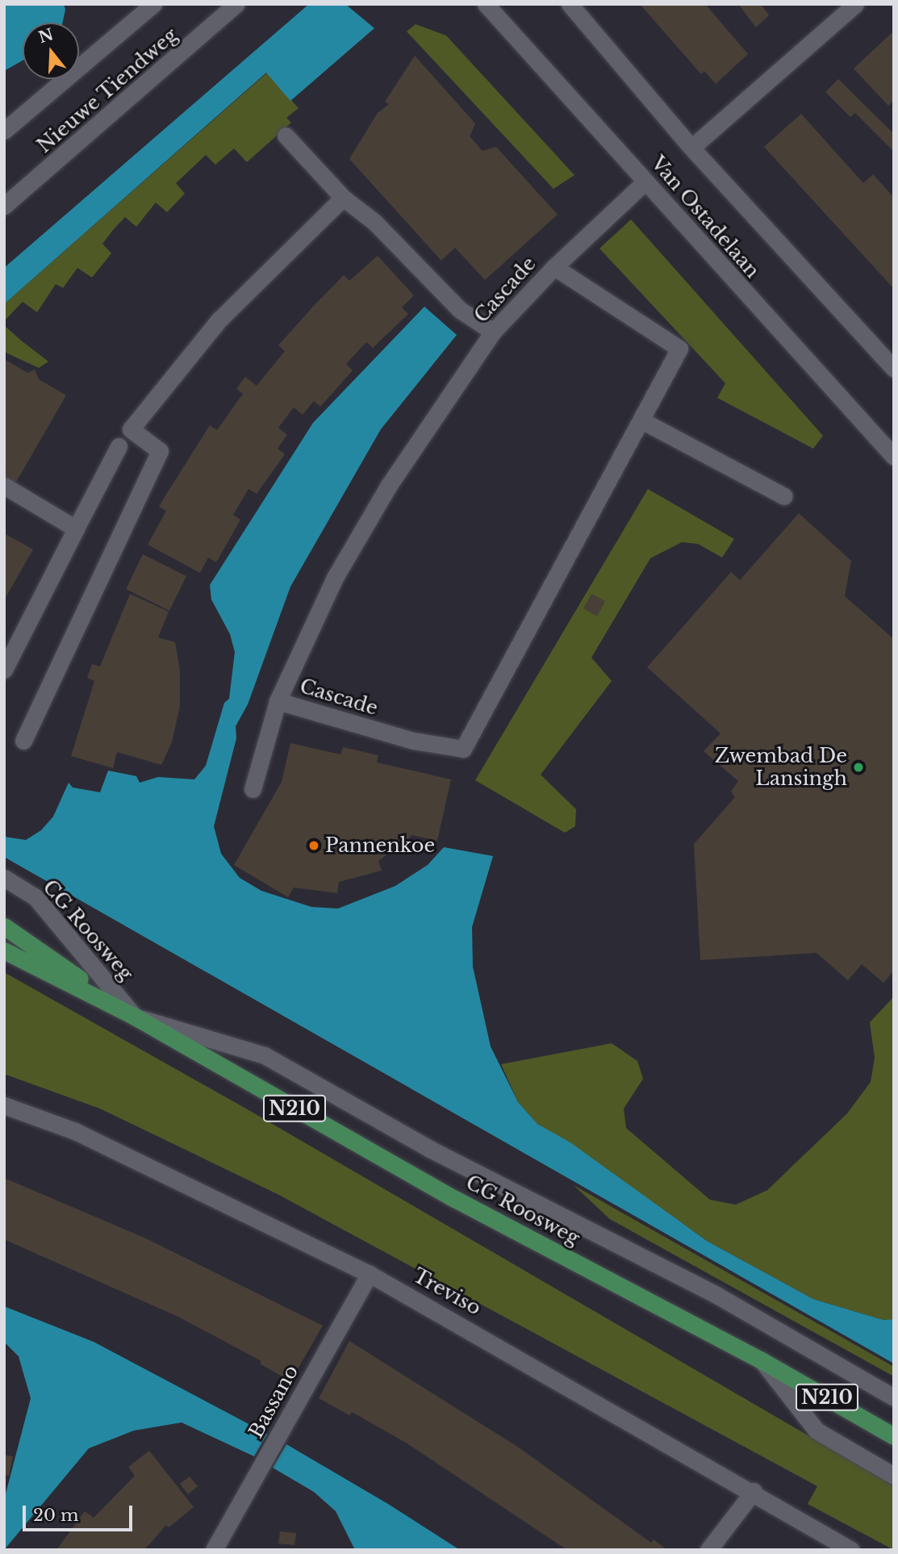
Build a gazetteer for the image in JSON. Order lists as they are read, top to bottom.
{
  "streets": {
    "main road": ["CG Roosweg", "N210"],
    "street": [
      "Nieuwe Tiendweg",
      "Van Ostadelaan",
      "Cascade",
      "Treviso",
      "Bassano"
    ]
  },
  "crossings": [
    ["Van Ostadelaan", "Cascade"],
    ["Treviso", "Bassano"]
  ],
  "places": ["Zwembad De Lansingh", "Pannenkoe"],
  "scale_bar": "20 m",
  "north": "top"
}
